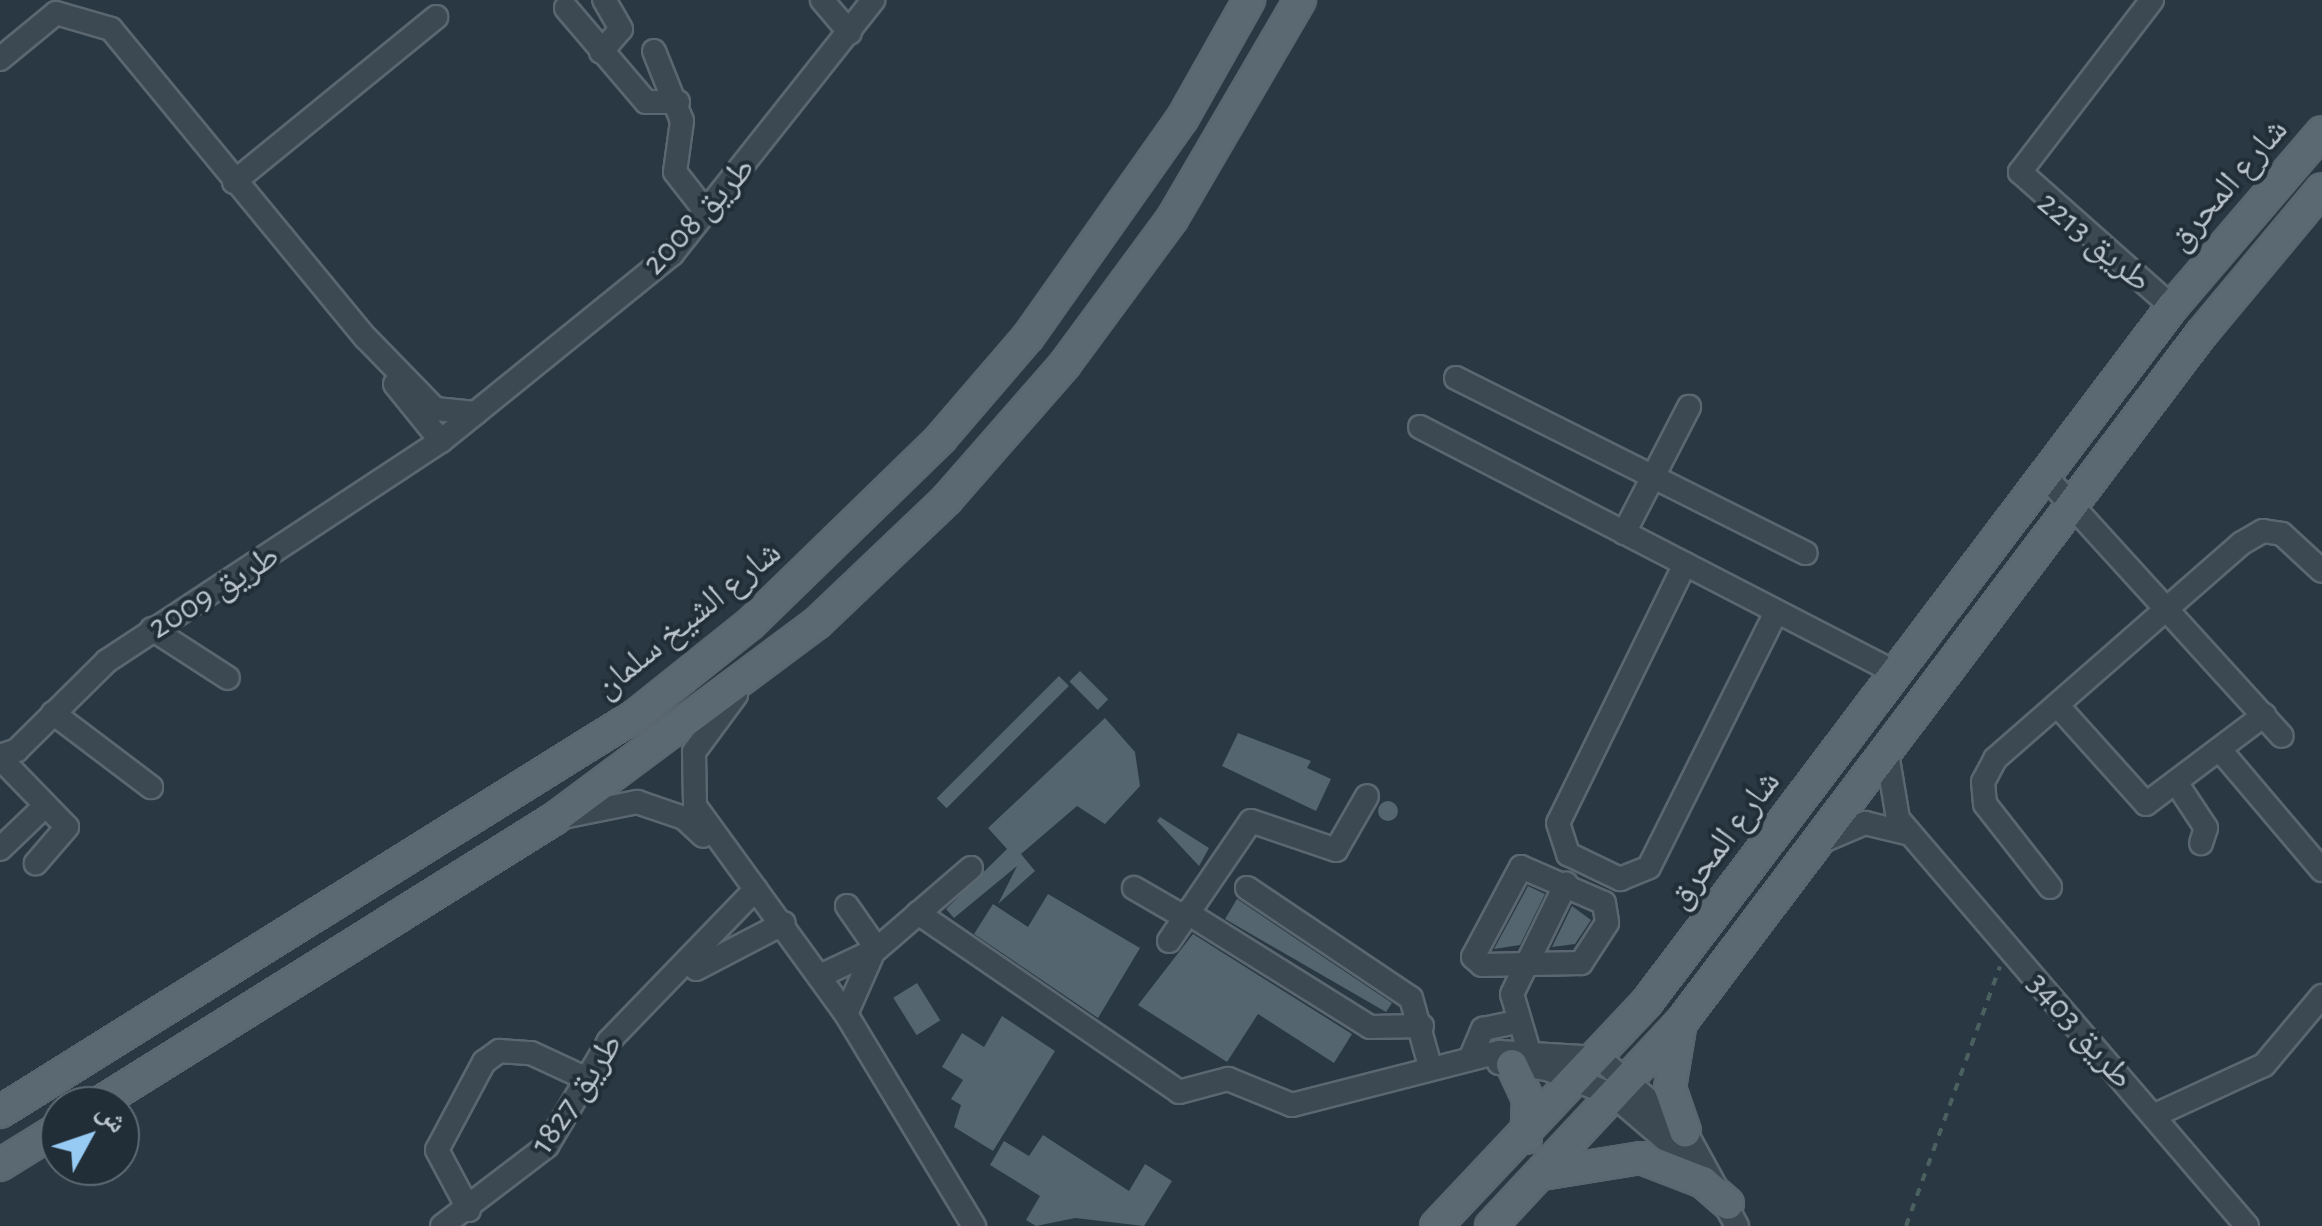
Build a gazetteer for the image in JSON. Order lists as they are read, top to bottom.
{
  "streets": {
    "main road": ["شارع المحرق", "شارع الشيخ سلمان"],
    "street": [
      "طريق 2008",
      "طريق 2213",
      "طريق 2009",
      "طريق 3403",
      "طريق 1827"
    ]
  },
  "crossings": [
    ["شارع المحرق", "طريق 2213"],
    ["شارع المحرق", "طريق 3403"],
    ["طريق 2008", "طريق 2009"]
  ],
  "north": "top right"
}
